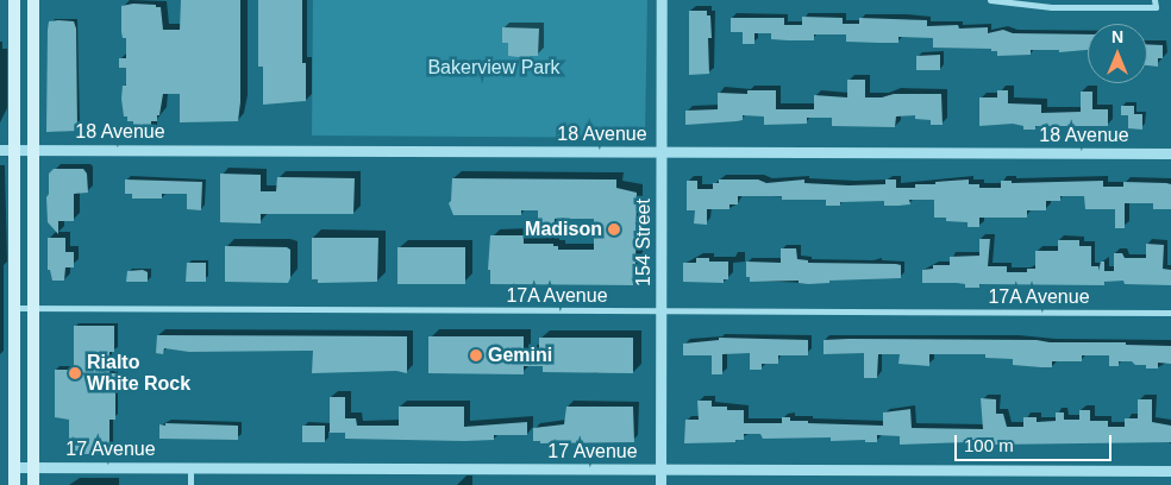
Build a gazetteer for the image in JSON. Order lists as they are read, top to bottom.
{
  "streets": {
    "street": [
      "18 Avenue",
      "154 Street",
      "17A Avenue",
      "17 Avenue"
    ]
  },
  "crossings": [
    ["18 Avenue", "154 Street"],
    ["154 Street", "17A Avenue"],
    ["154 Street", "17 Avenue"]
  ],
  "parks": ["Bakerview Park"],
  "places": ["Madison", "Gemini", "Rialto White Rock"],
  "scale_bar": "100 m",
  "north": "top"
}
